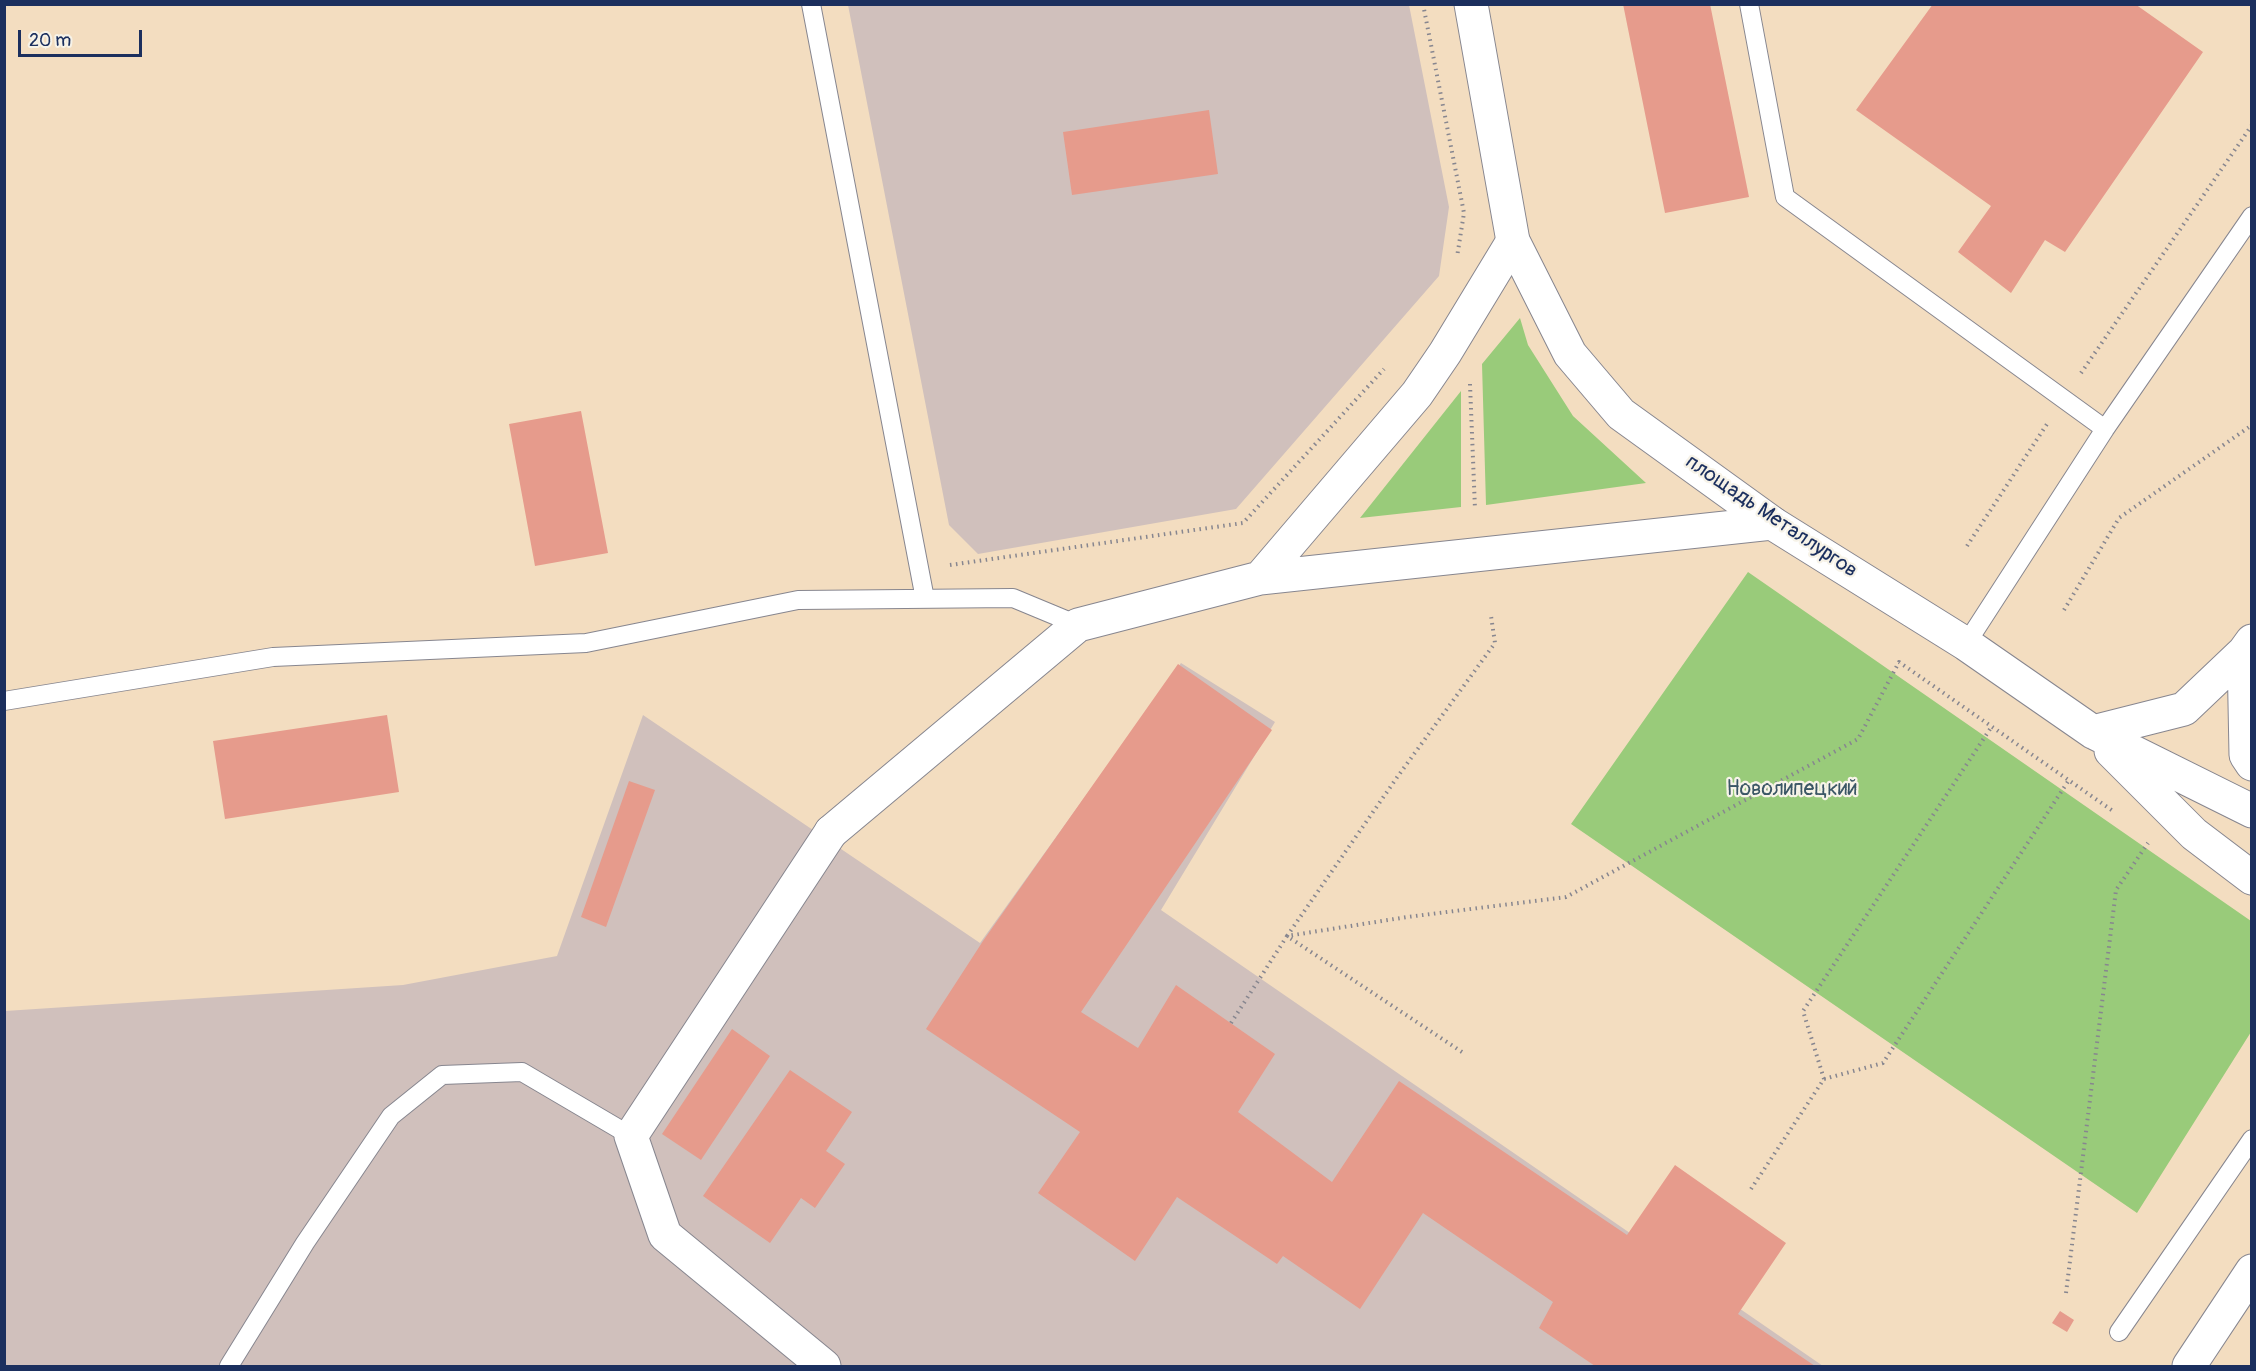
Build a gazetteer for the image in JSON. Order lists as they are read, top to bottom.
{
  "streets": {
    "street": ["площадь Металлургов"]
  },
  "parks": ["Новолипецкий"],
  "scale_bar": "20 m"
}
